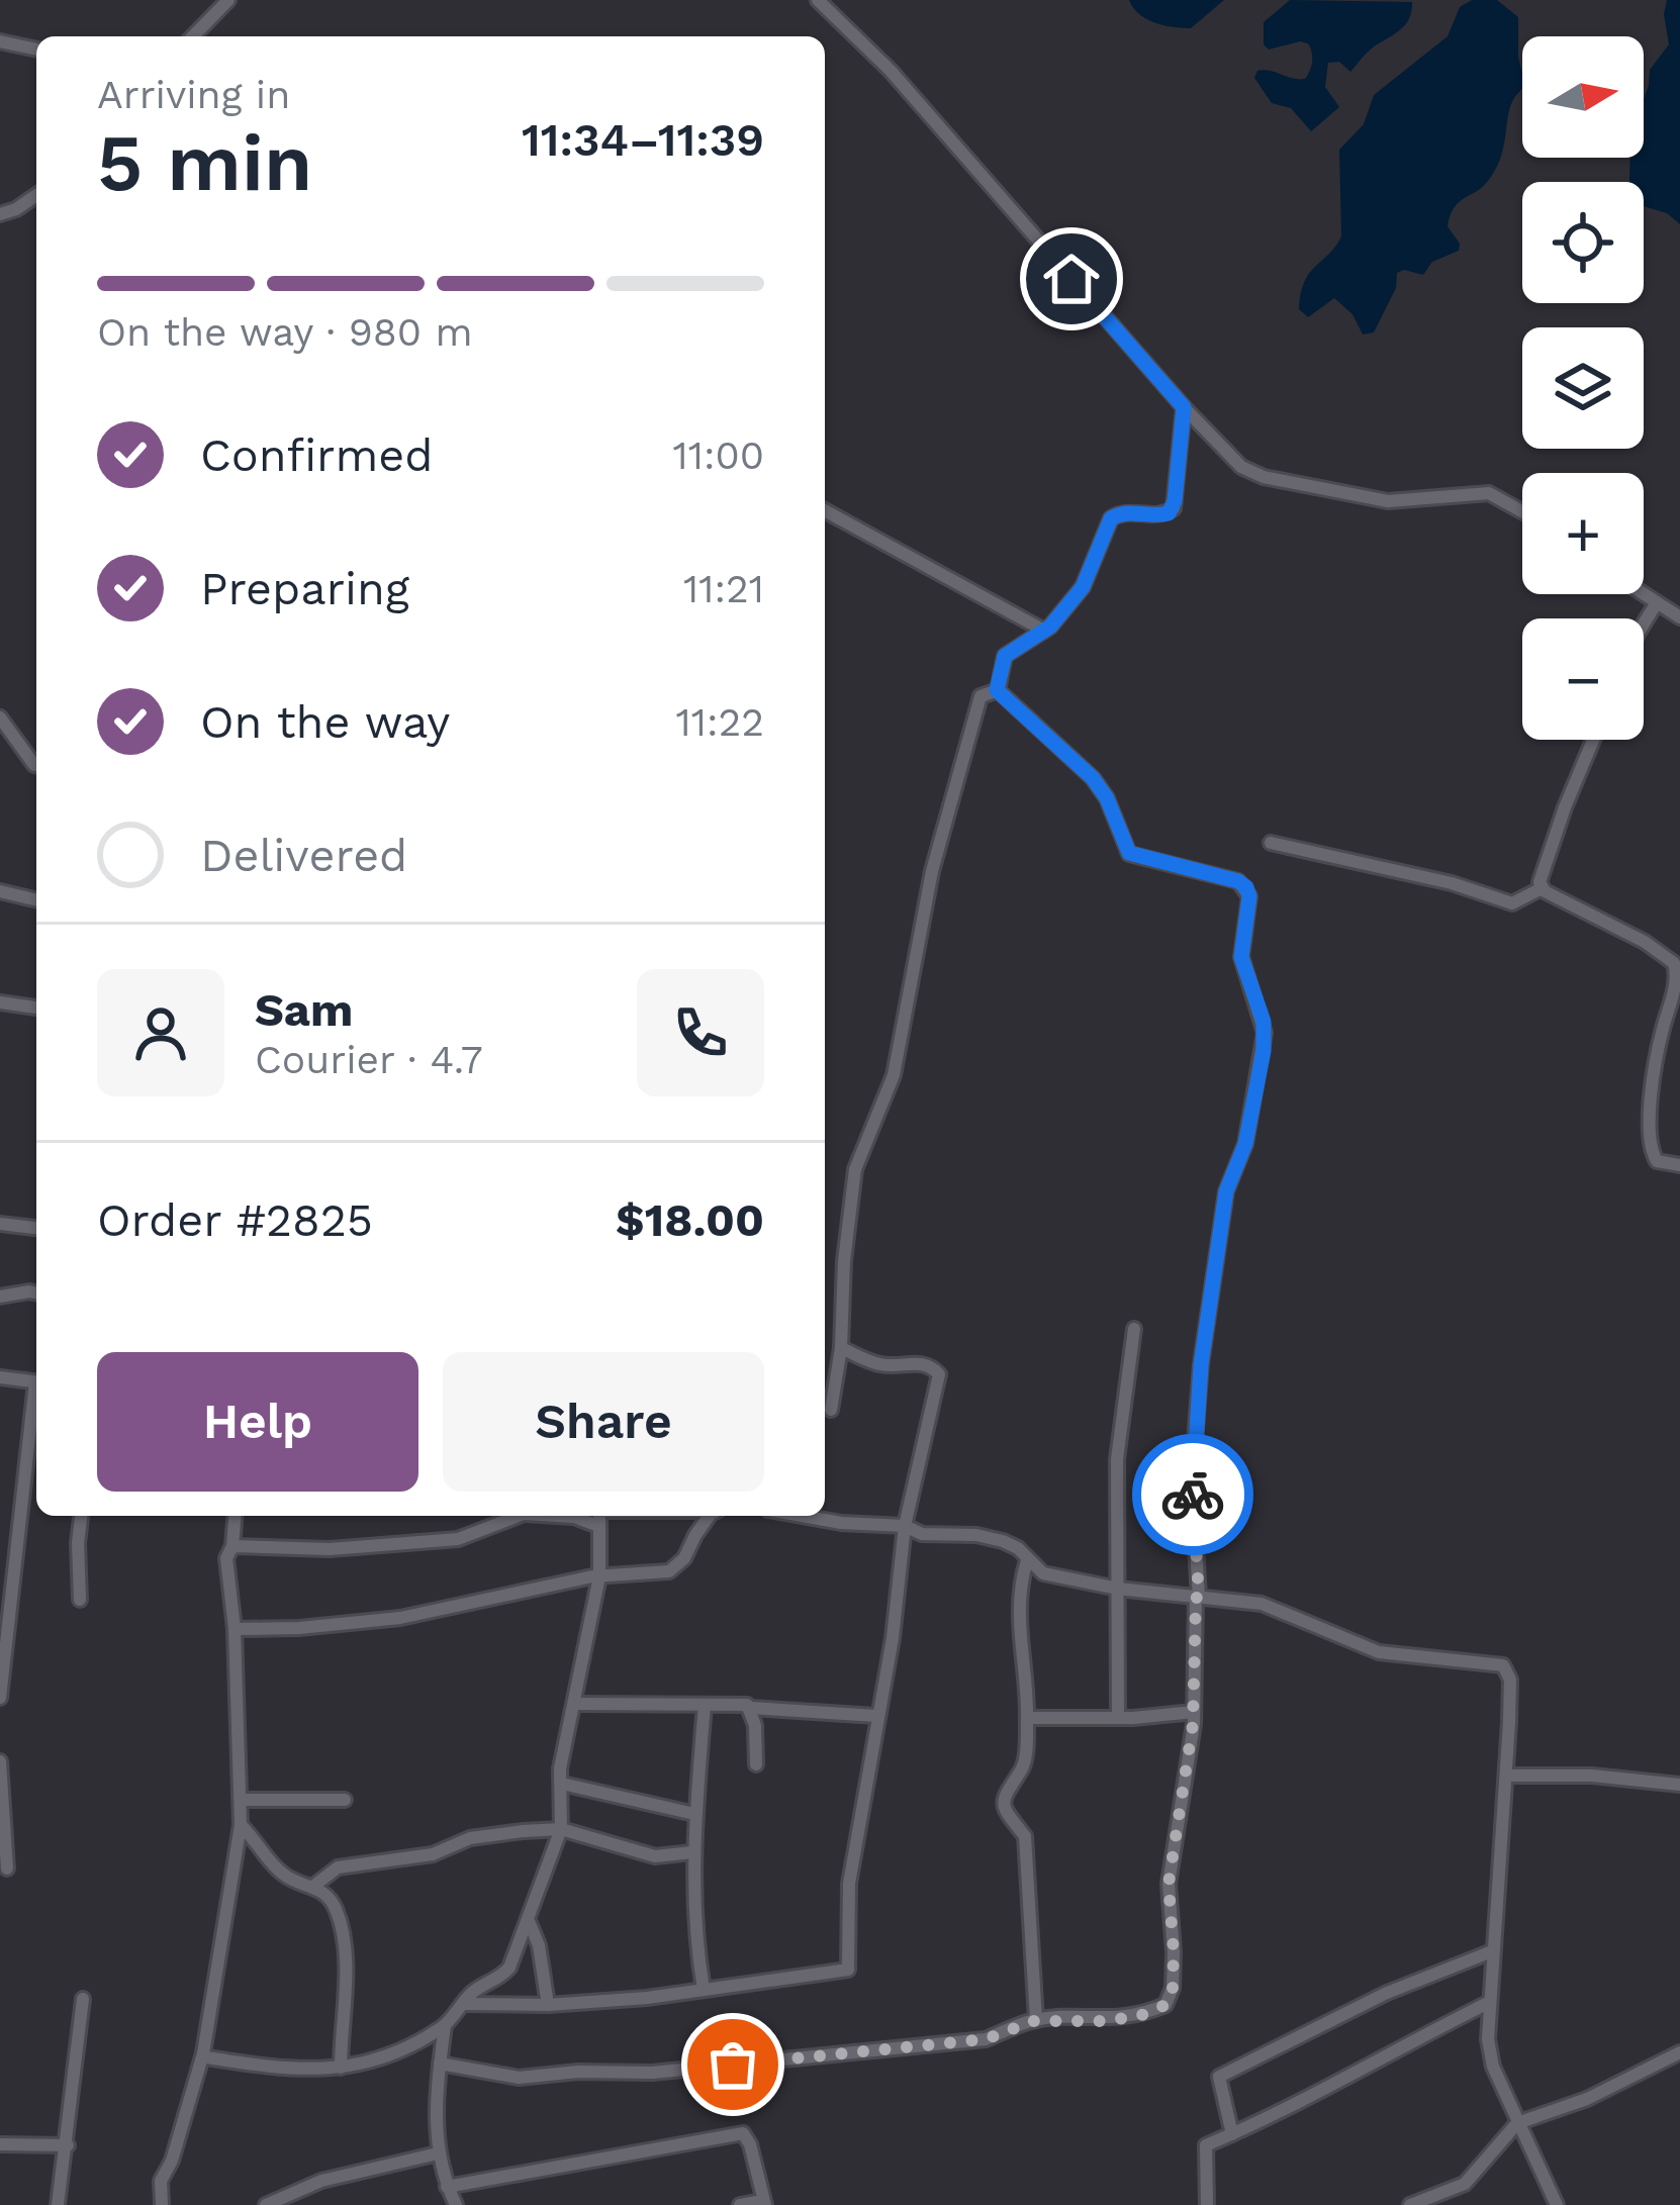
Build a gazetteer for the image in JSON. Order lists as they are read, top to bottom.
{
  "north": "right",
  "page": {
    "map_buttons": ["+", "−"],
    "heading": ["5 min", "Arriving in", "11:34–11:39"],
    "panel": [
      "Sam",
      "Courier · 4.7",
      "Order #2825",
      "$18.00"
    ],
    "bar": "On the way · 980 m",
    "list": [
      ["Confirmed", "11:00"],
      ["Preparing", "11:21"],
      ["On the way", "11:22"],
      "Delivered"
    ],
    "buttons": ["Help", "Share"]
  }
}
